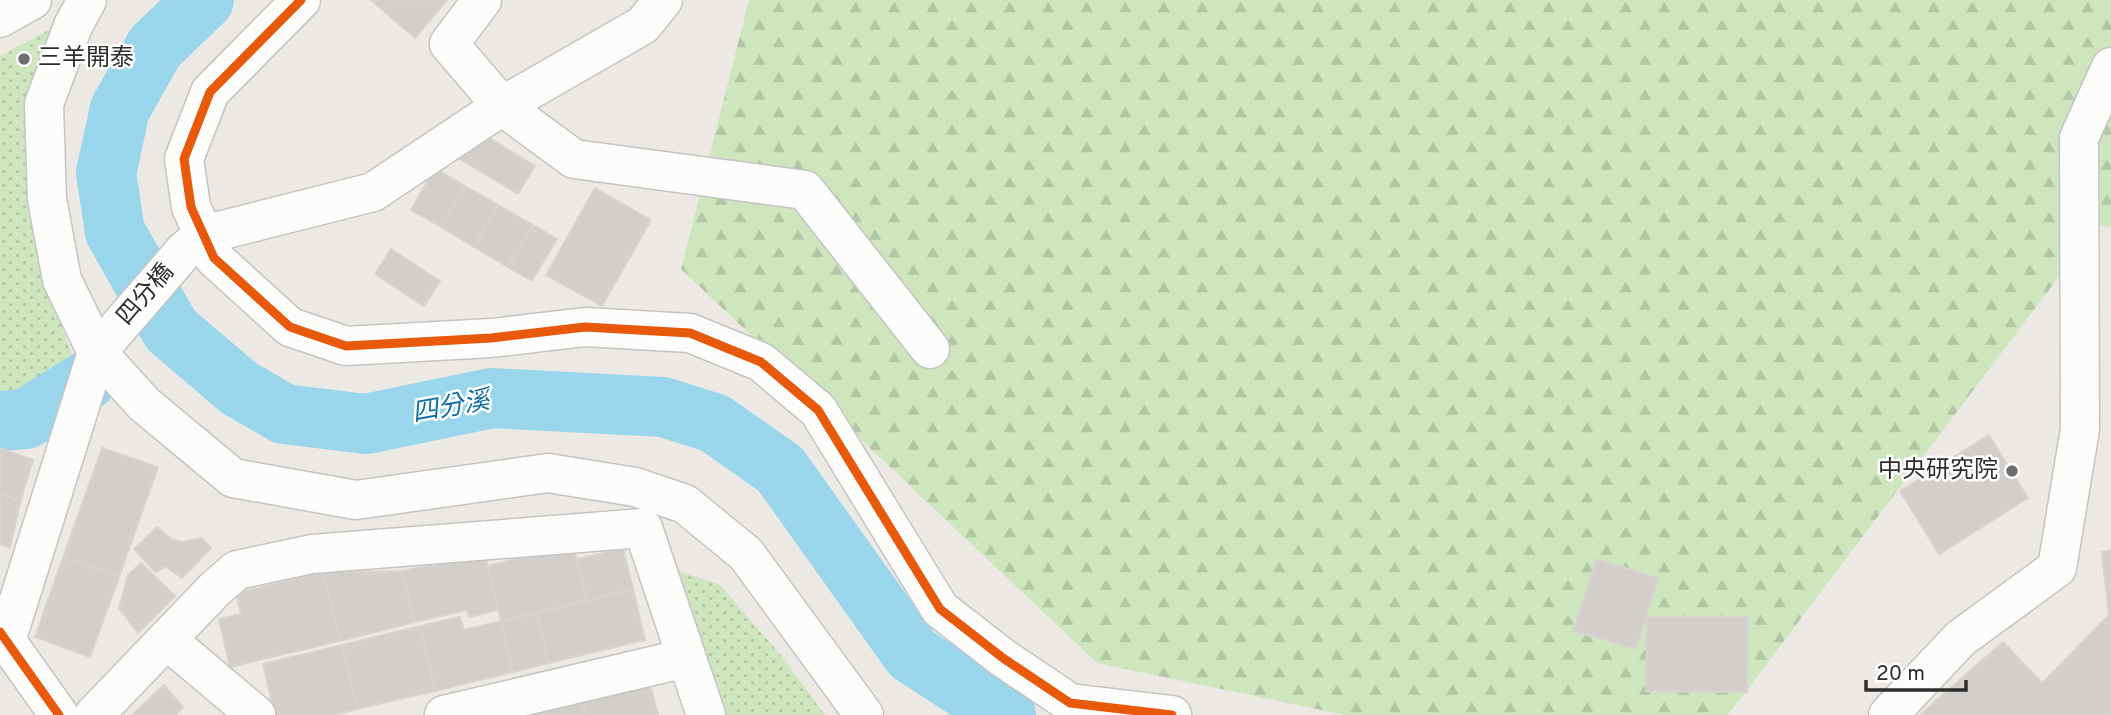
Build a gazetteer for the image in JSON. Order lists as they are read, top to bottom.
{
  "streets": {
    "street": ["四分橋"]
  },
  "water": ["四分溪"],
  "places": ["三羊開泰", "中央研究院"],
  "scale_bar": "20 m"
}
